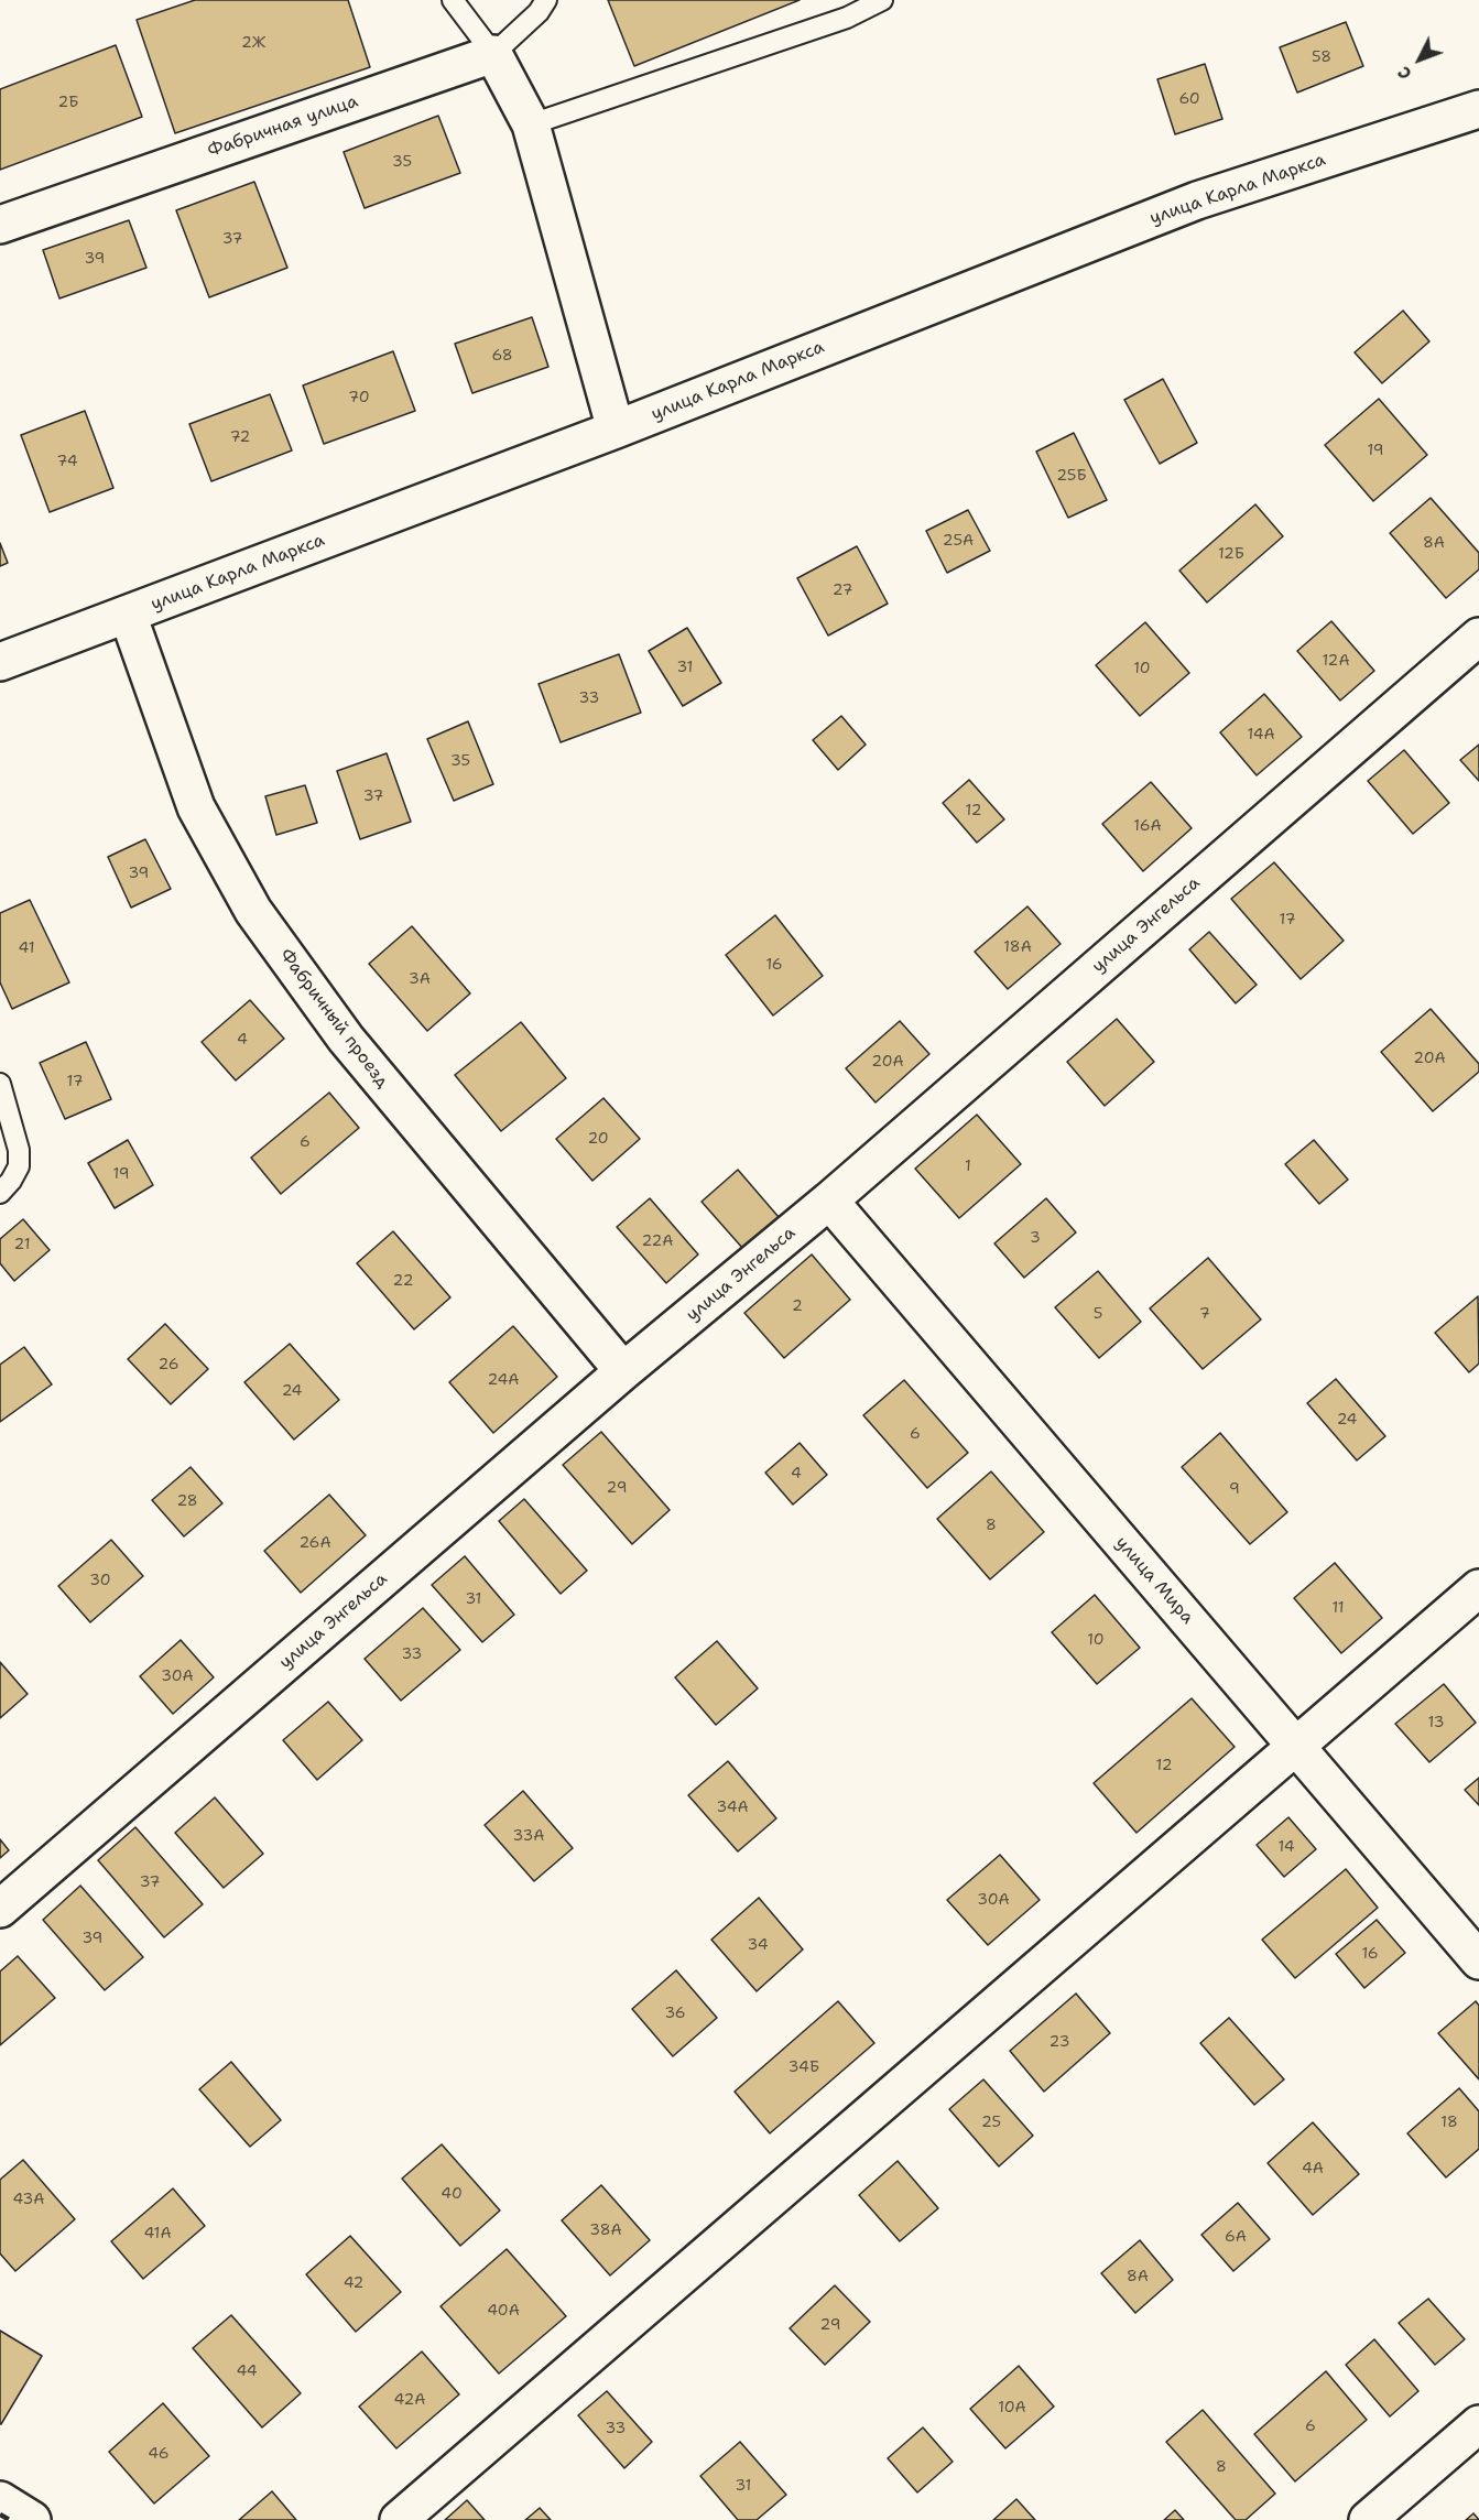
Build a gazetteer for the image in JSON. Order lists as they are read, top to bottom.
{
  "streets": {
    "street": [
      "Фабричная улица",
      "улица Карла Маркса",
      "улица Энгельса",
      "Фабричный проезд",
      "улица Мира"
    ]
  },
  "crossings": [
    ["улица Карла Маркса", "Фабричный проезд"],
    ["улица Энгельса", "Фабричный проезд"],
    ["улица Энгельса", "улица Мира"]
  ],
  "house_numbers": [
    "2Ж",
    "58",
    "60",
    "2Б",
    "35",
    "37",
    "39",
    "68",
    "70",
    "72",
    "19",
    "74",
    "25Б",
    "25А",
    "8А",
    "12Б",
    "27",
    "12А",
    "31",
    "10",
    "33",
    "14А",
    "35",
    "37",
    "12",
    "16А",
    "39",
    "17",
    "18А",
    "41",
    "16",
    "3А",
    "4",
    "20А",
    "20А",
    "17",
    "20",
    "6",
    "1",
    "19",
    "3",
    "22А",
    "21",
    "22",
    "2",
    "5",
    "7",
    "26",
    "24А",
    "24",
    "24",
    "6",
    "4",
    "29",
    "9",
    "28",
    "8",
    "26А",
    "30",
    "31",
    "11",
    "10",
    "33",
    "30А",
    "13",
    "12",
    "34А",
    "33А",
    "14",
    "37",
    "30А",
    "39",
    "34",
    "16",
    "36",
    "23",
    "34Б",
    "25",
    "18",
    "4А",
    "40",
    "43А",
    "38А",
    "41А",
    "6А",
    "8А",
    "42",
    "40А",
    "29",
    "44",
    "42А",
    "10А",
    "6",
    "33",
    "46",
    "8",
    "31"
  ],
  "north": "bottom left"
}
